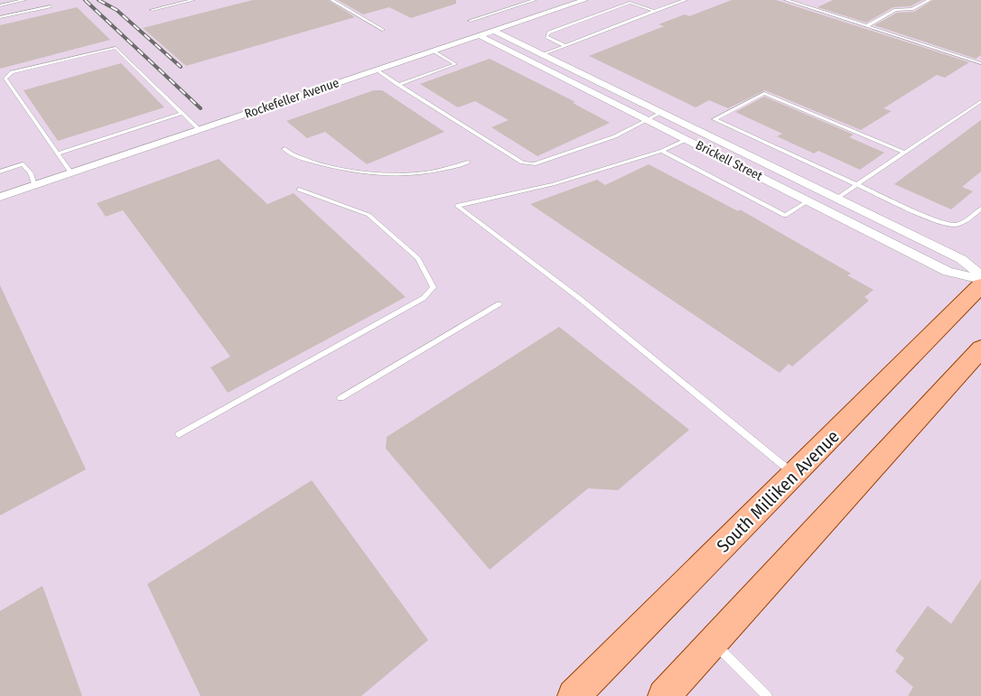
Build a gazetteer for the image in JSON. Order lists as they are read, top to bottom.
{
  "streets": {
    "main road": ["South Milliken Avenue"],
    "street": ["Rockefeller Avenue", "Brickell Street"]
  },
  "crossings": [
    ["Rockefeller Avenue", "Brickell Street"]
  ]
}
